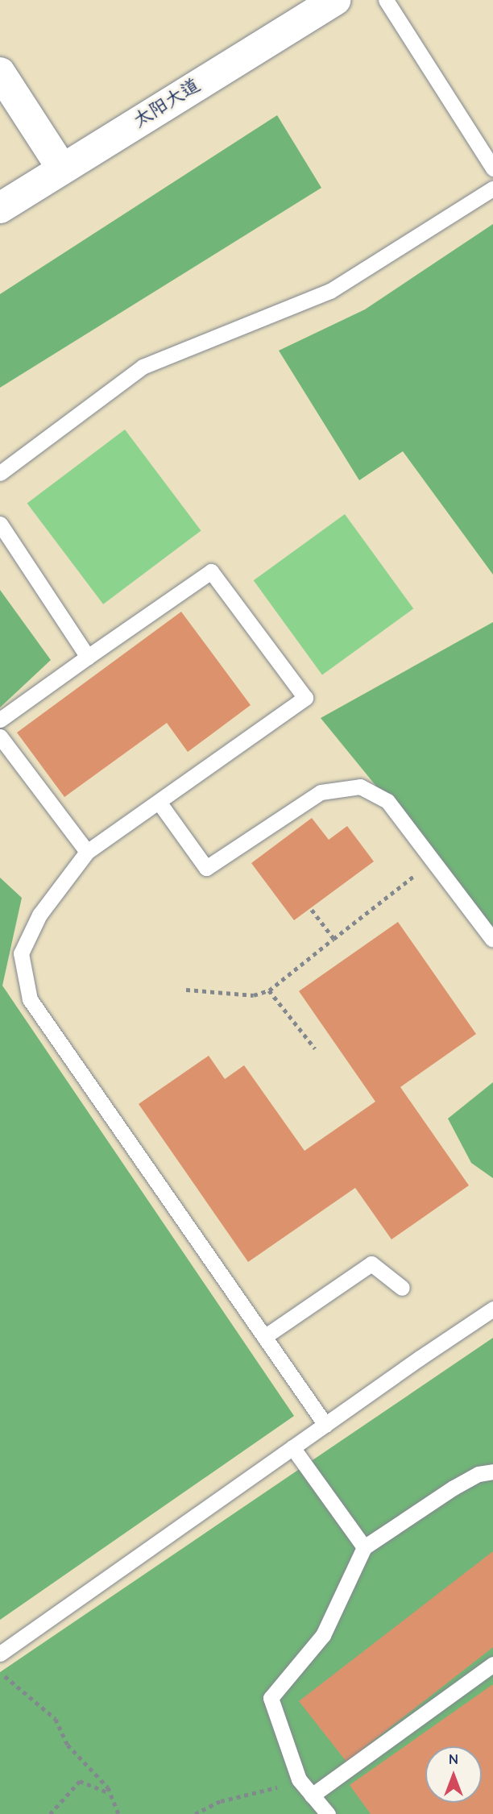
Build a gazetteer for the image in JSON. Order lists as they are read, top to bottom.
{
  "streets": {
    "main road": ["太阳大道"]
  },
  "north": "top"
}
